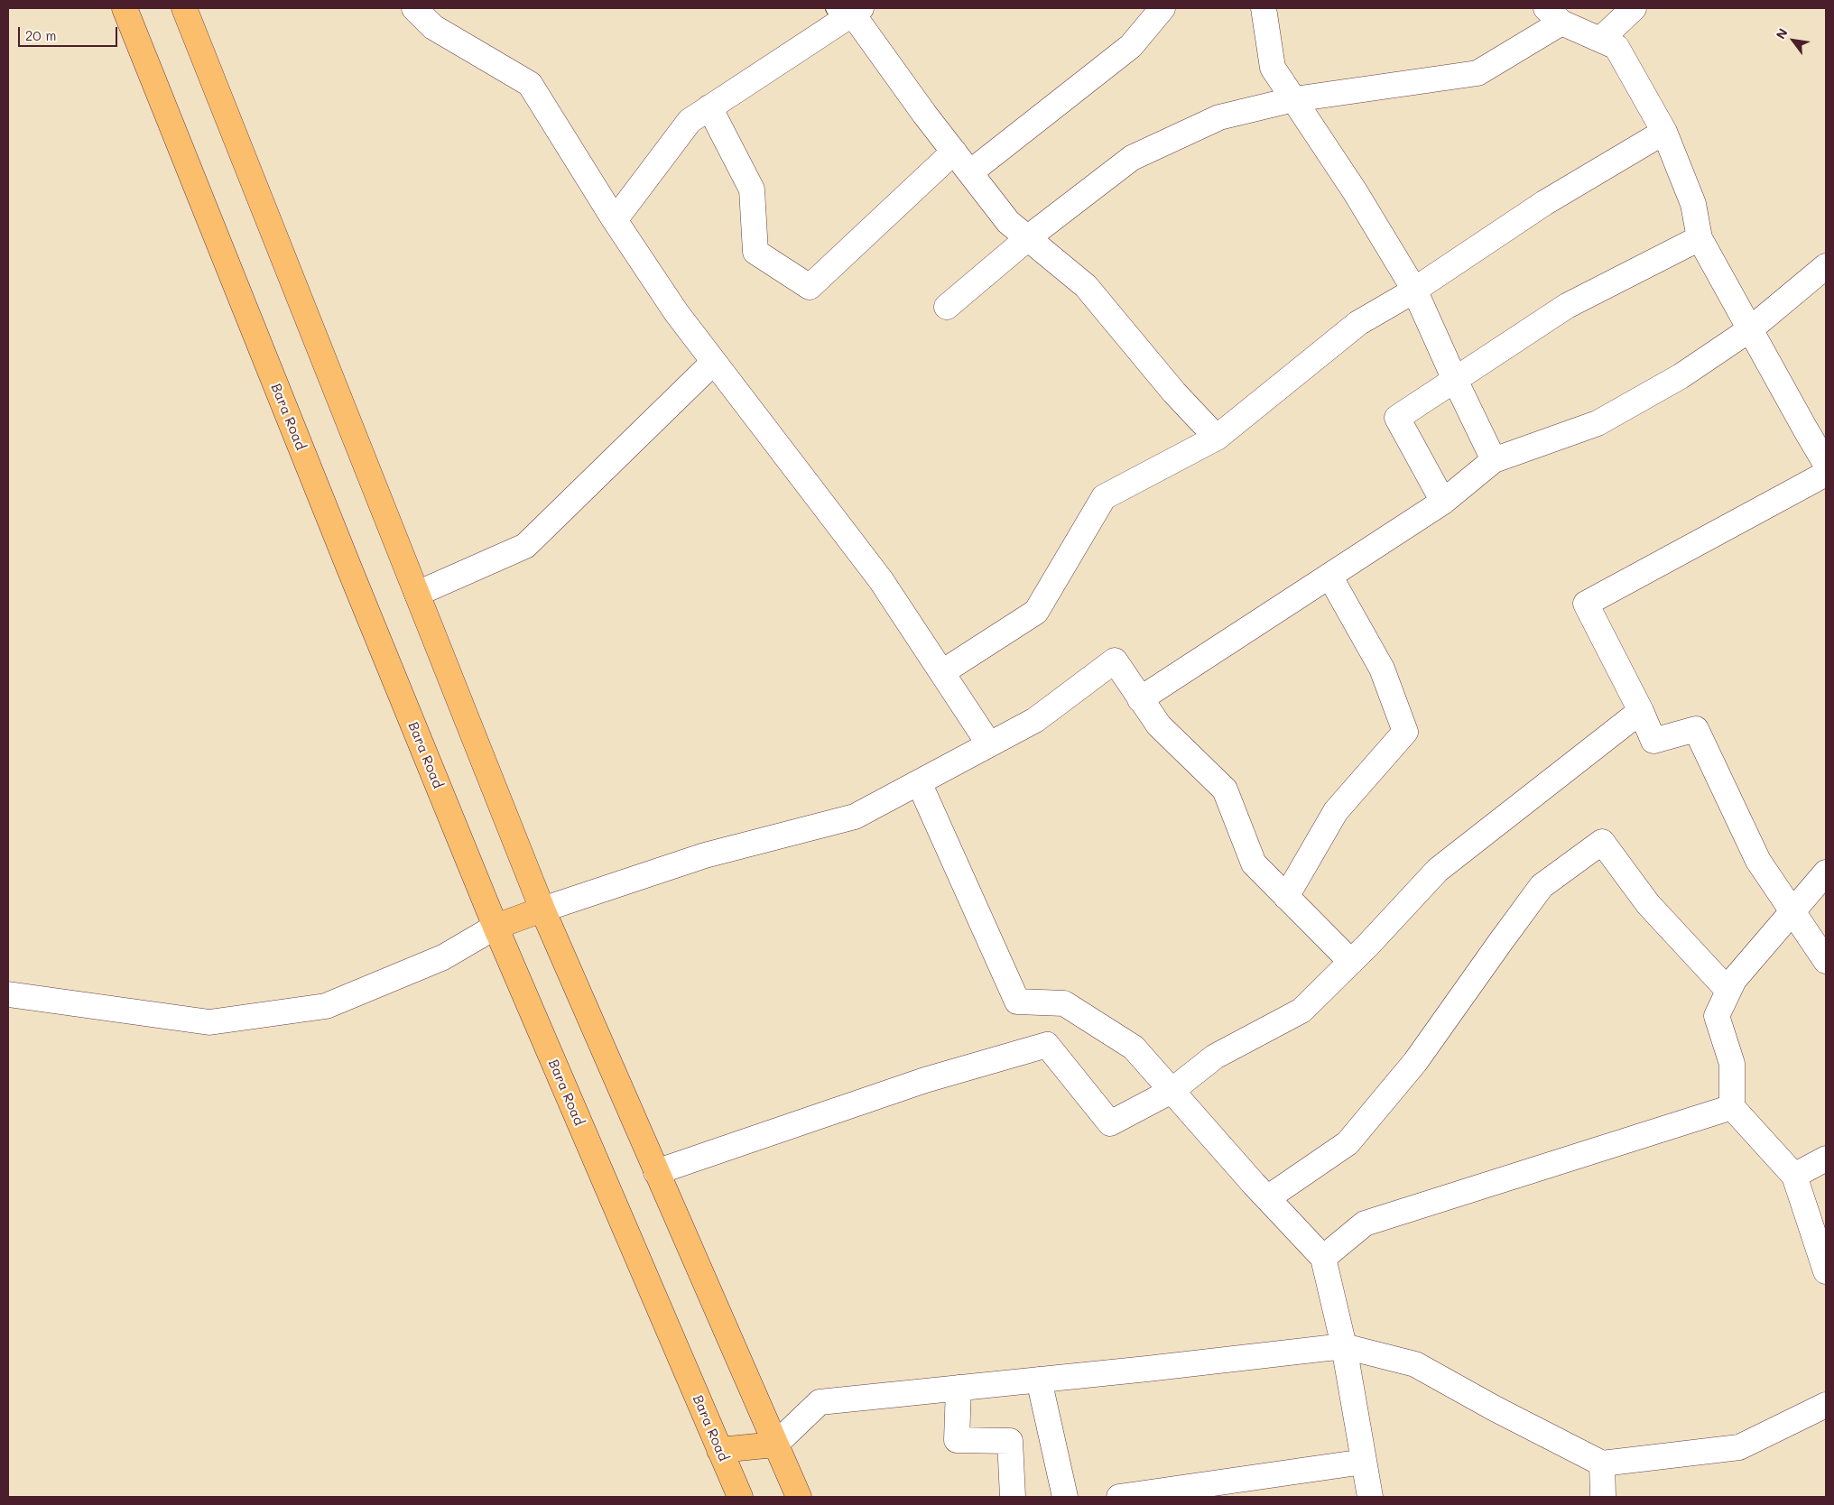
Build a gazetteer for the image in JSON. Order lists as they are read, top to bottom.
{
  "streets": {
    "main road": ["Bara Road"]
  },
  "scale_bar": "20 m",
  "north": "top left"
}
